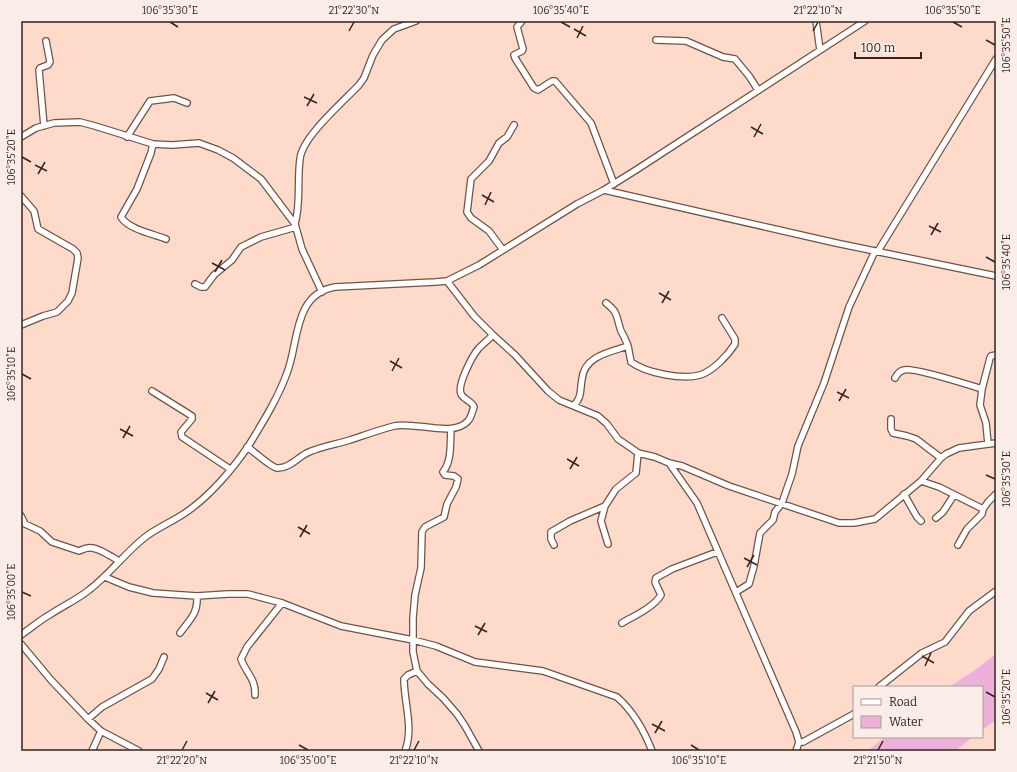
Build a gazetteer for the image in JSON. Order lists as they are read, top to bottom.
{
  "legend": ["Road", "Water"],
  "scale_bar": "100 m",
  "coordinates": [
    "106°35'30\"E",
    "21°22'30\"N",
    "106°35'40\"E",
    "21°22'10\"N",
    "106°35'50\"E",
    "106°35'20\"E",
    "106°35'10\"E",
    "106°35'00\"E",
    "21°22'20\"N",
    "21°21'50\"N"
  ]
}
